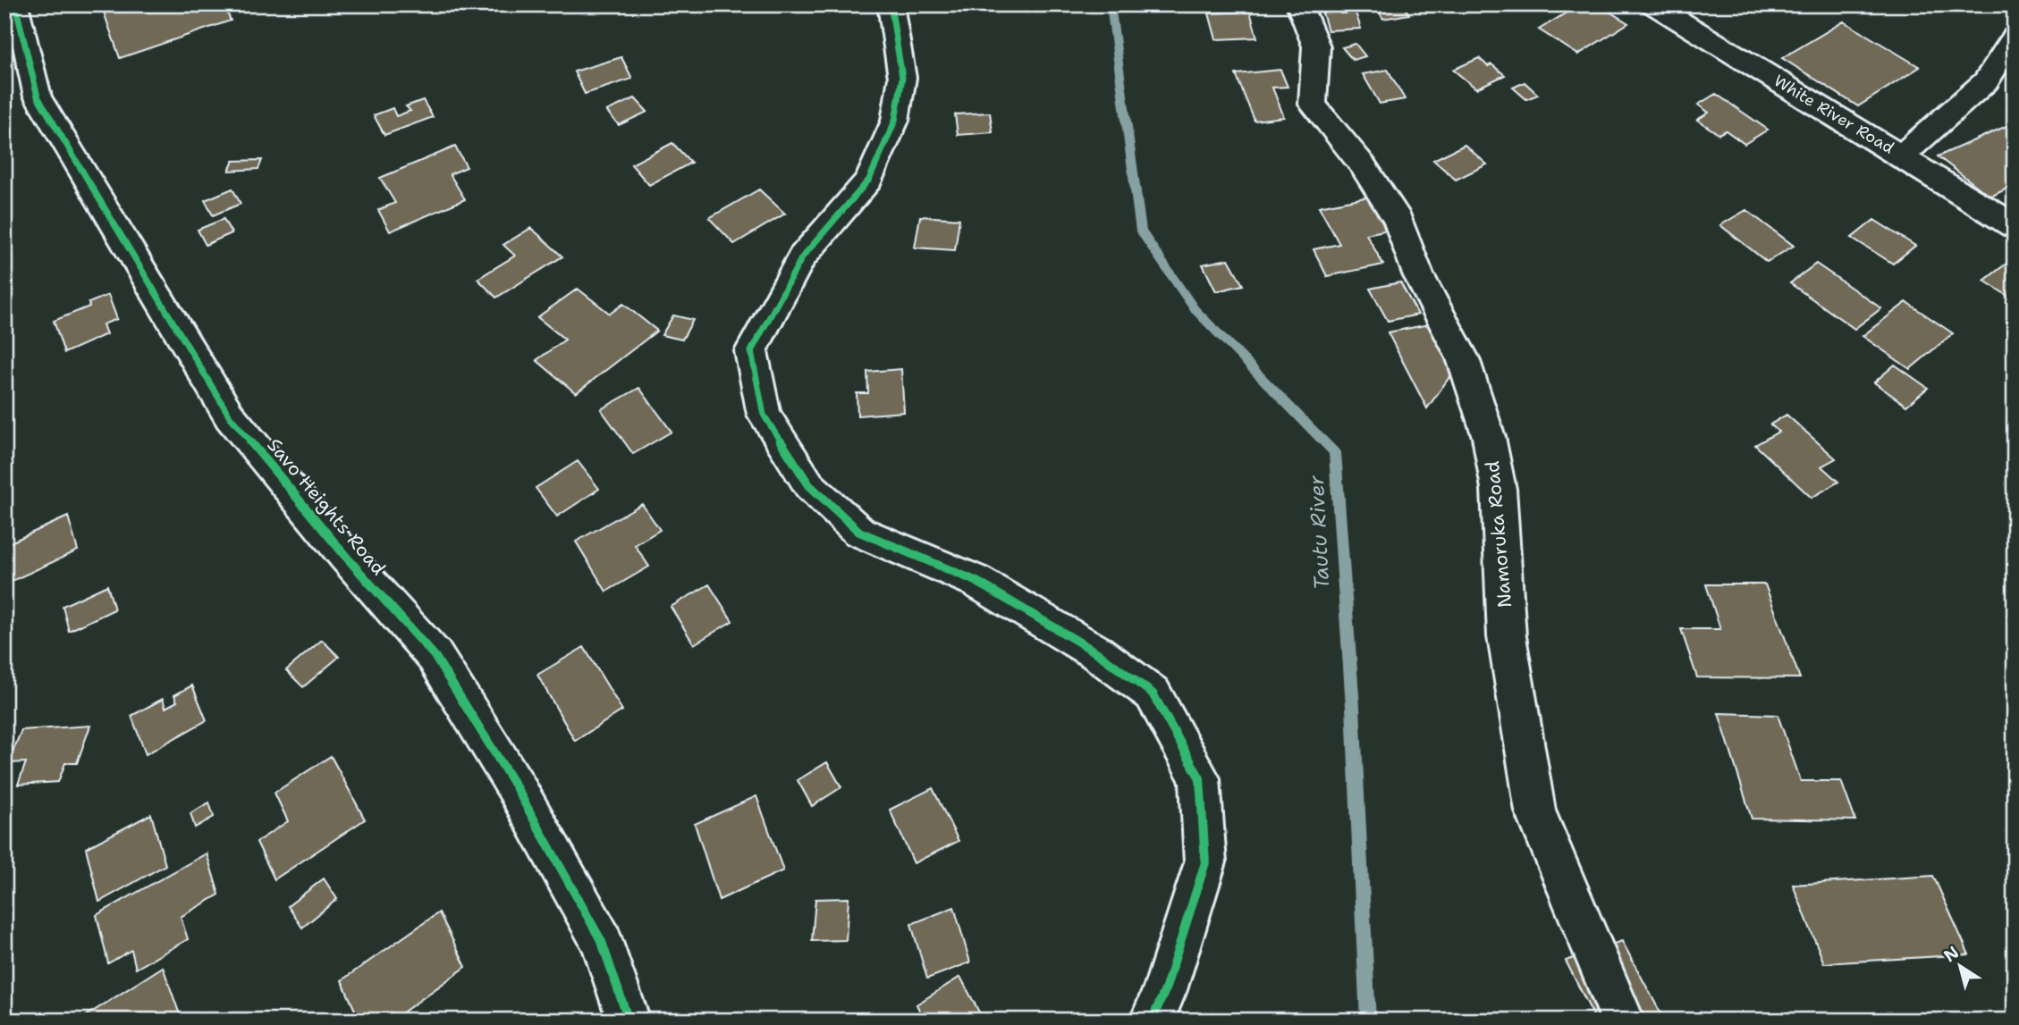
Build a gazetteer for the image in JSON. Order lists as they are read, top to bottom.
{
  "streets": {
    "street": ["White River Road", "Savo Heights Road", "Namoruka Road"]
  },
  "water": ["Tautu River"],
  "north": "top left"
}
